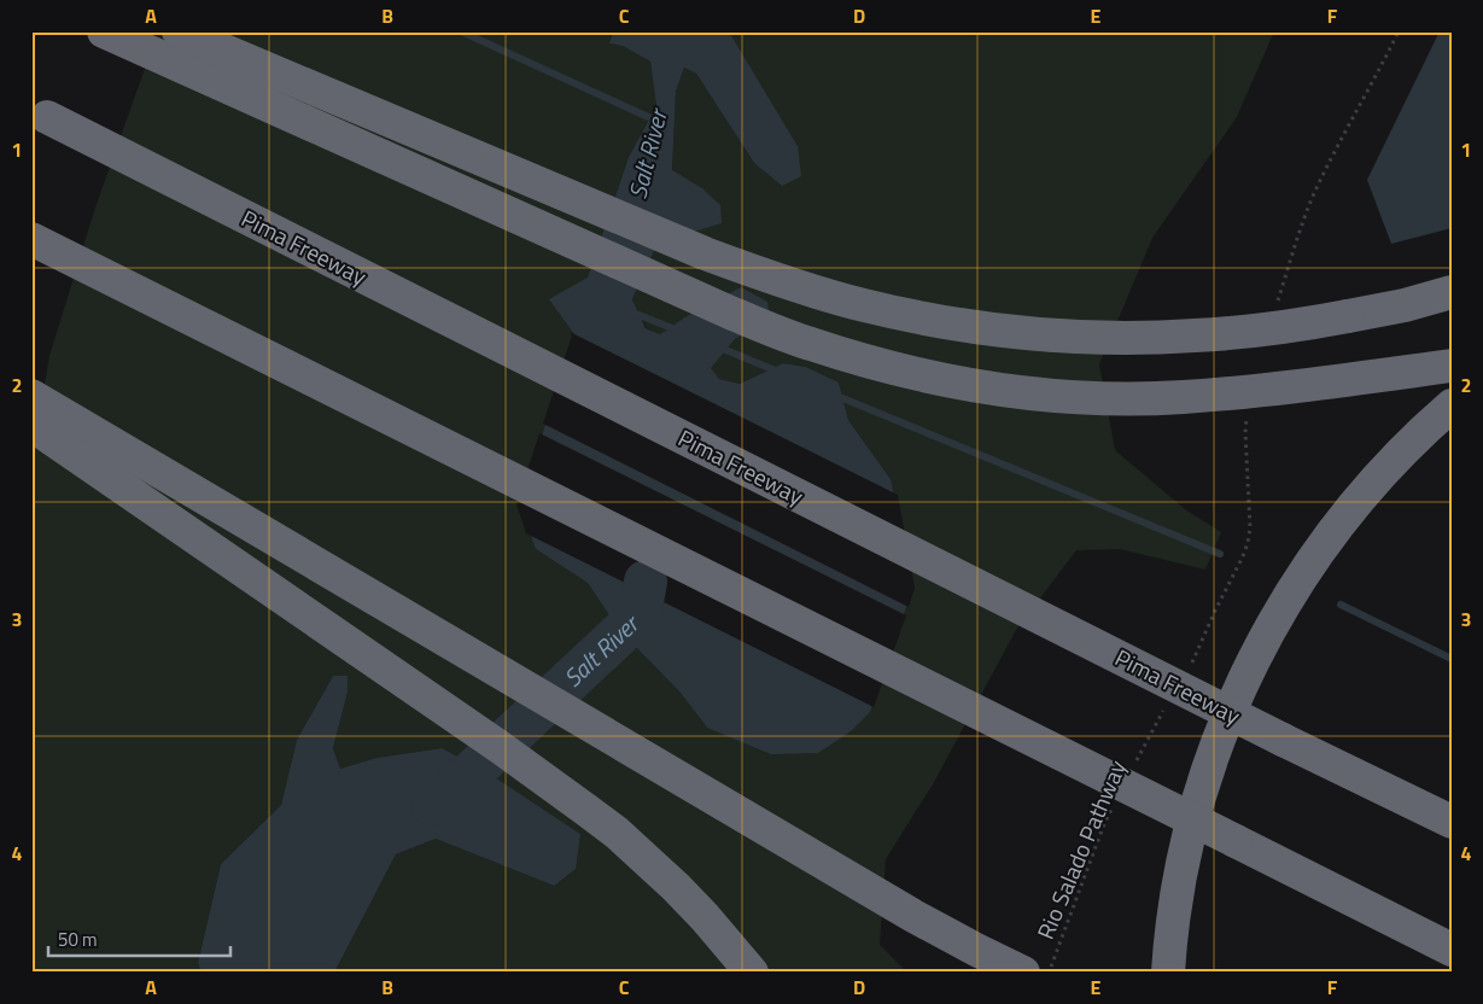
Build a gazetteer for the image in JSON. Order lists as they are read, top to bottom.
{
  "streets": {
    "highway": ["Pima Freeway"],
    "path": ["Rio Salado Pathway"]
  },
  "water": ["Salt River"],
  "scale_bar": "50 m",
  "grid": {
    "columns": [
      "A",
      "B",
      "C",
      "D",
      "E",
      "F"
    ],
    "rows": [
      "1",
      "2",
      "3",
      "4"
    ]
  }
}
